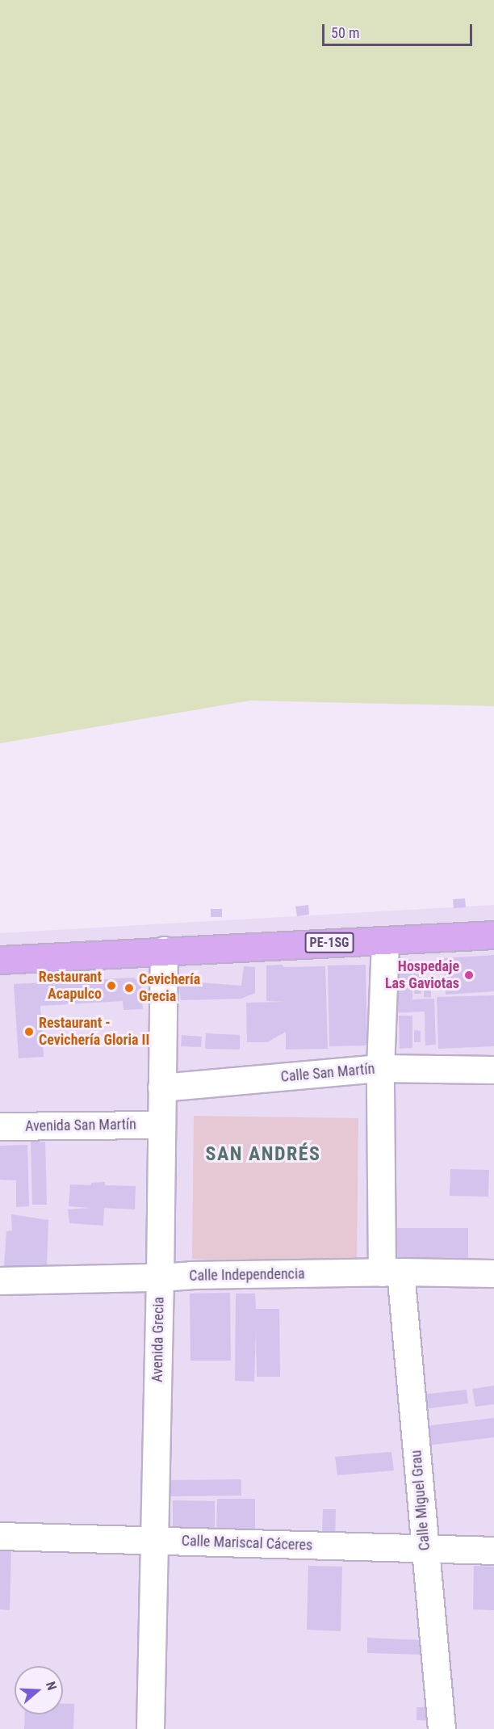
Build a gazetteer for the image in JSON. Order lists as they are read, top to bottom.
{
  "streets": {
    "main road": ["PE-1SG"],
    "street": [
      "Calle San Martín",
      "Avenida San Martín",
      "Calle Independencia",
      "Avenida Grecia",
      "Calle Miguel Grau",
      "Calle Mariscal Cáceres"
    ]
  },
  "crossings": [
    ["PE-1SG", "Avenida Grecia"],
    ["PE-1SG", "Calle Miguel Grau"],
    ["Calle San Martín", "Avenida Grecia"],
    ["Calle San Martín", "Calle Miguel Grau"],
    ["Avenida San Martín", "Avenida Grecia"],
    ["Calle Independencia", "Avenida Grecia"],
    ["Calle Independencia", "Calle Miguel Grau"],
    ["Avenida Grecia", "Calle Mariscal Cáceres"],
    ["Calle Miguel Grau", "Calle Mariscal Cáceres"]
  ],
  "districts": ["SAN ANDRÉS"],
  "places": [
    "Hospedaje Las Gaviotas",
    "Restaurant Acapulco",
    "Cevichería Grecia",
    "Restaurant - Cevichería Gloria II"
  ],
  "scale_bar": "50 m",
  "north": "right"
}
